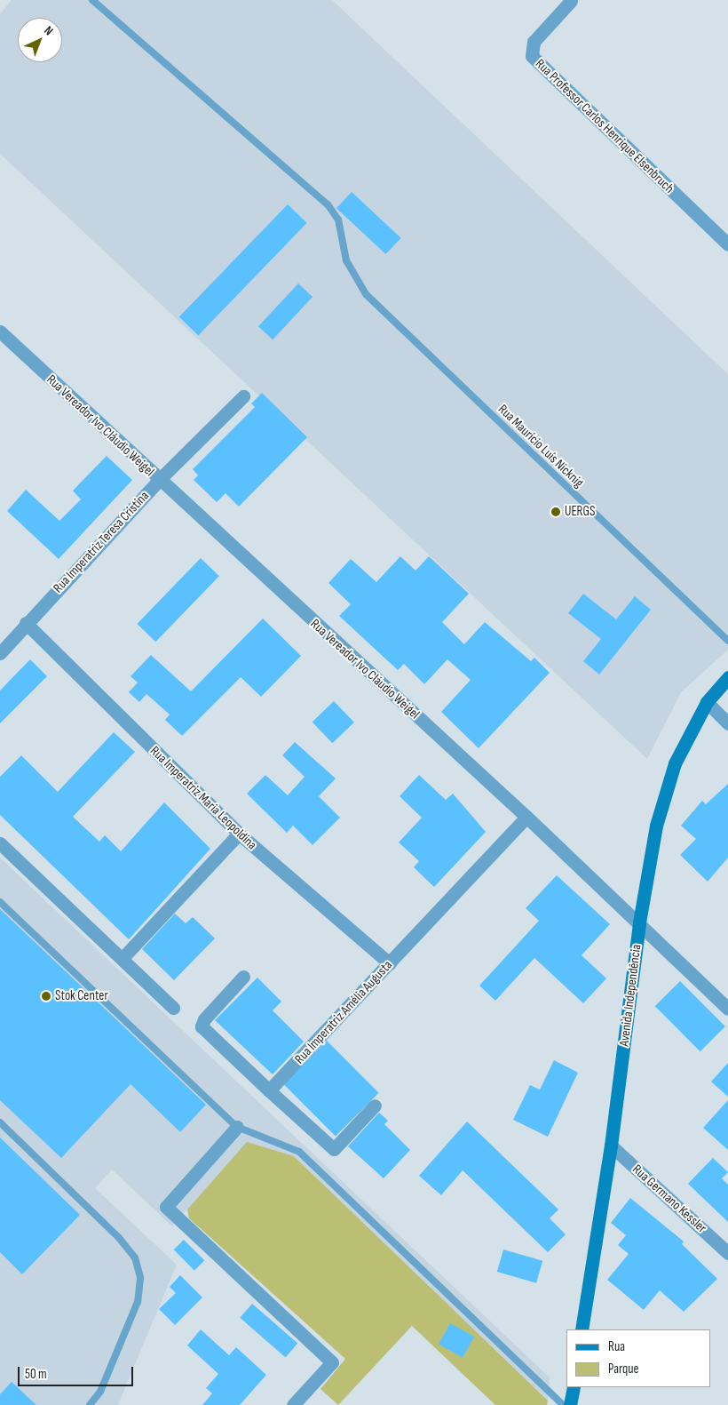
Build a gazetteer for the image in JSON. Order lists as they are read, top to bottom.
{
  "streets": {
    "main road": ["Avenida Independência"],
    "street": [
      "Rua Professor Carlos Henrique Elsenbruch",
      "Rua Vereador Ivo Cláudio Weigel",
      "Rua Imperatriz Teresa Cristina",
      "Rua Imperatriz Maria Leopoldina",
      "Rua Imperatriz Amélia Augusta",
      "Rua Germano Kessler"
    ],
    "lane": ["Rua Maurício Luís Nicknig"]
  },
  "crossings": [
    ["Rua Vereador Ivo Cláudio Weigel", "Rua Imperatriz Teresa Cristina"],
    ["Rua Vereador Ivo Cláudio Weigel", "Avenida Independência"],
    ["Rua Vereador Ivo Cláudio Weigel", "Rua Imperatriz Amélia Augusta"],
    ["Rua Imperatriz Teresa Cristina", "Rua Imperatriz Maria Leopoldina"],
    ["Rua Imperatriz Maria Leopoldina", "Rua Imperatriz Amélia Augusta"],
    ["Avenida Independência", "Rua Germano Kessler"]
  ],
  "places": ["UERGS", "Stok Center"],
  "legend": ["Rua", "Parque"],
  "scale_bar": "50 m",
  "north": "top right"
}
